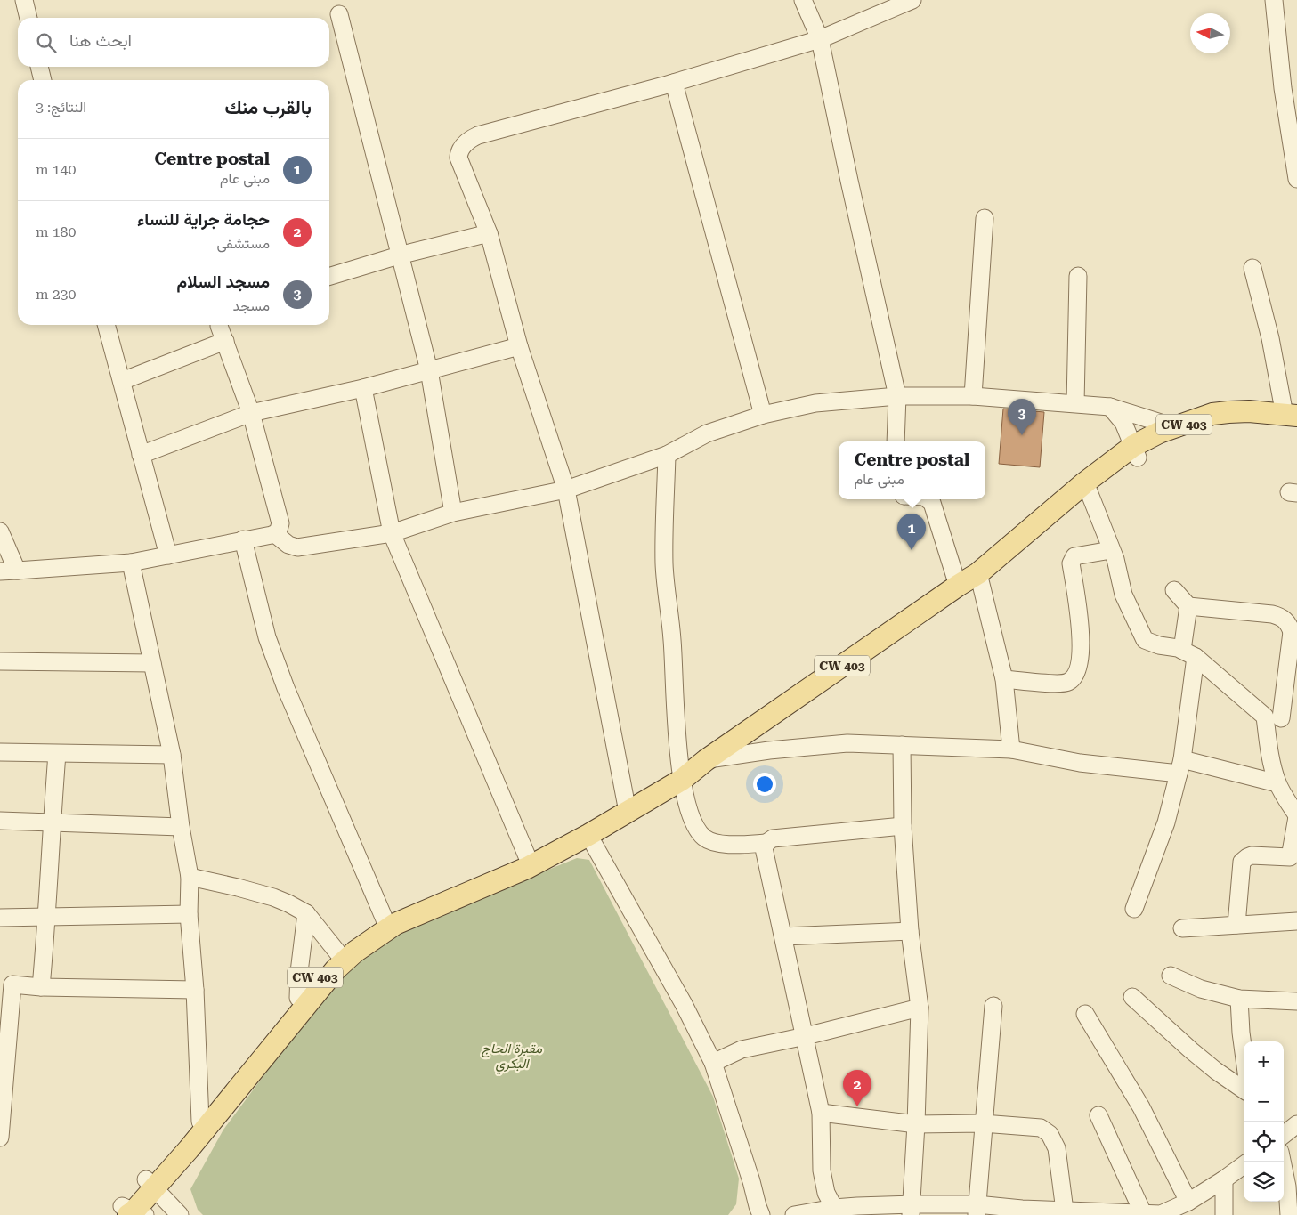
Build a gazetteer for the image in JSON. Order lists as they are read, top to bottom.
{
  "streets": {
    "main road": ["CW 403"]
  },
  "parks": ["مقبرة الحاج البكري"],
  "north": "left",
  "page": {
    "search": "ابحث هنا",
    "heading": ["بالقرب منك", "النتائج: 3"],
    "list": [
      {
        "mark": "1",
        "name": "Centre postal",
        "note": "مبنى عام",
        "value": "140 m"
      },
      {
        "mark": "2",
        "name": "حجامة جراية للنساء",
        "note": "مستشفى",
        "value": "180 m"
      },
      {
        "mark": "3",
        "name": "مسجد السلام",
        "note": "مسجد",
        "value": "230 m"
      }
    ],
    "pins": ["3", "1", "2"],
    "popup": ["Centre postal", "مبنى عام"],
    "map_buttons": ["+", "−"]
  }
}
